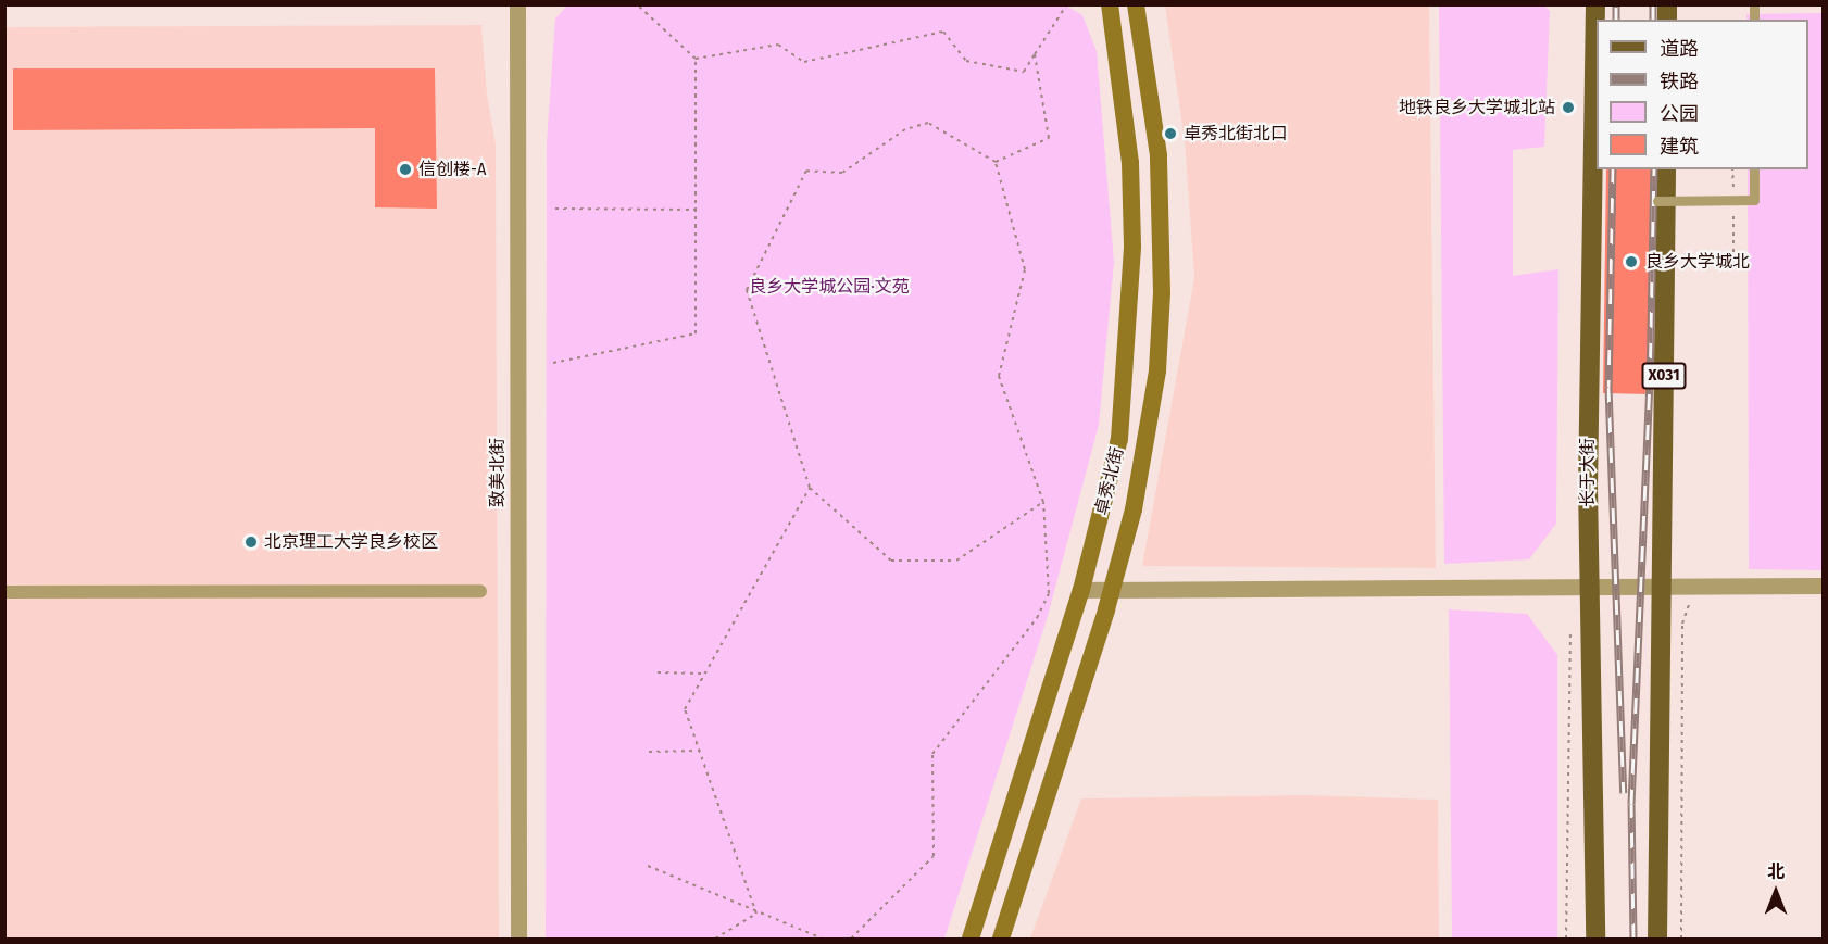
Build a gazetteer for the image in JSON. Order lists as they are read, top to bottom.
{
  "streets": {
    "main road": ["X031", "长于大街", "卓秀北街"],
    "street": ["致美北街"]
  },
  "parks": ["良乡大学城公园·文苑"],
  "places": [
    "地铁良乡大学城北站",
    "卓秀北街北口",
    "信创楼-A",
    "良乡大学城北",
    "北京理工大学良乡校区"
  ],
  "legend": [
    "道路",
    "铁路",
    "公园",
    "建筑"
  ],
  "north": "top"
}
